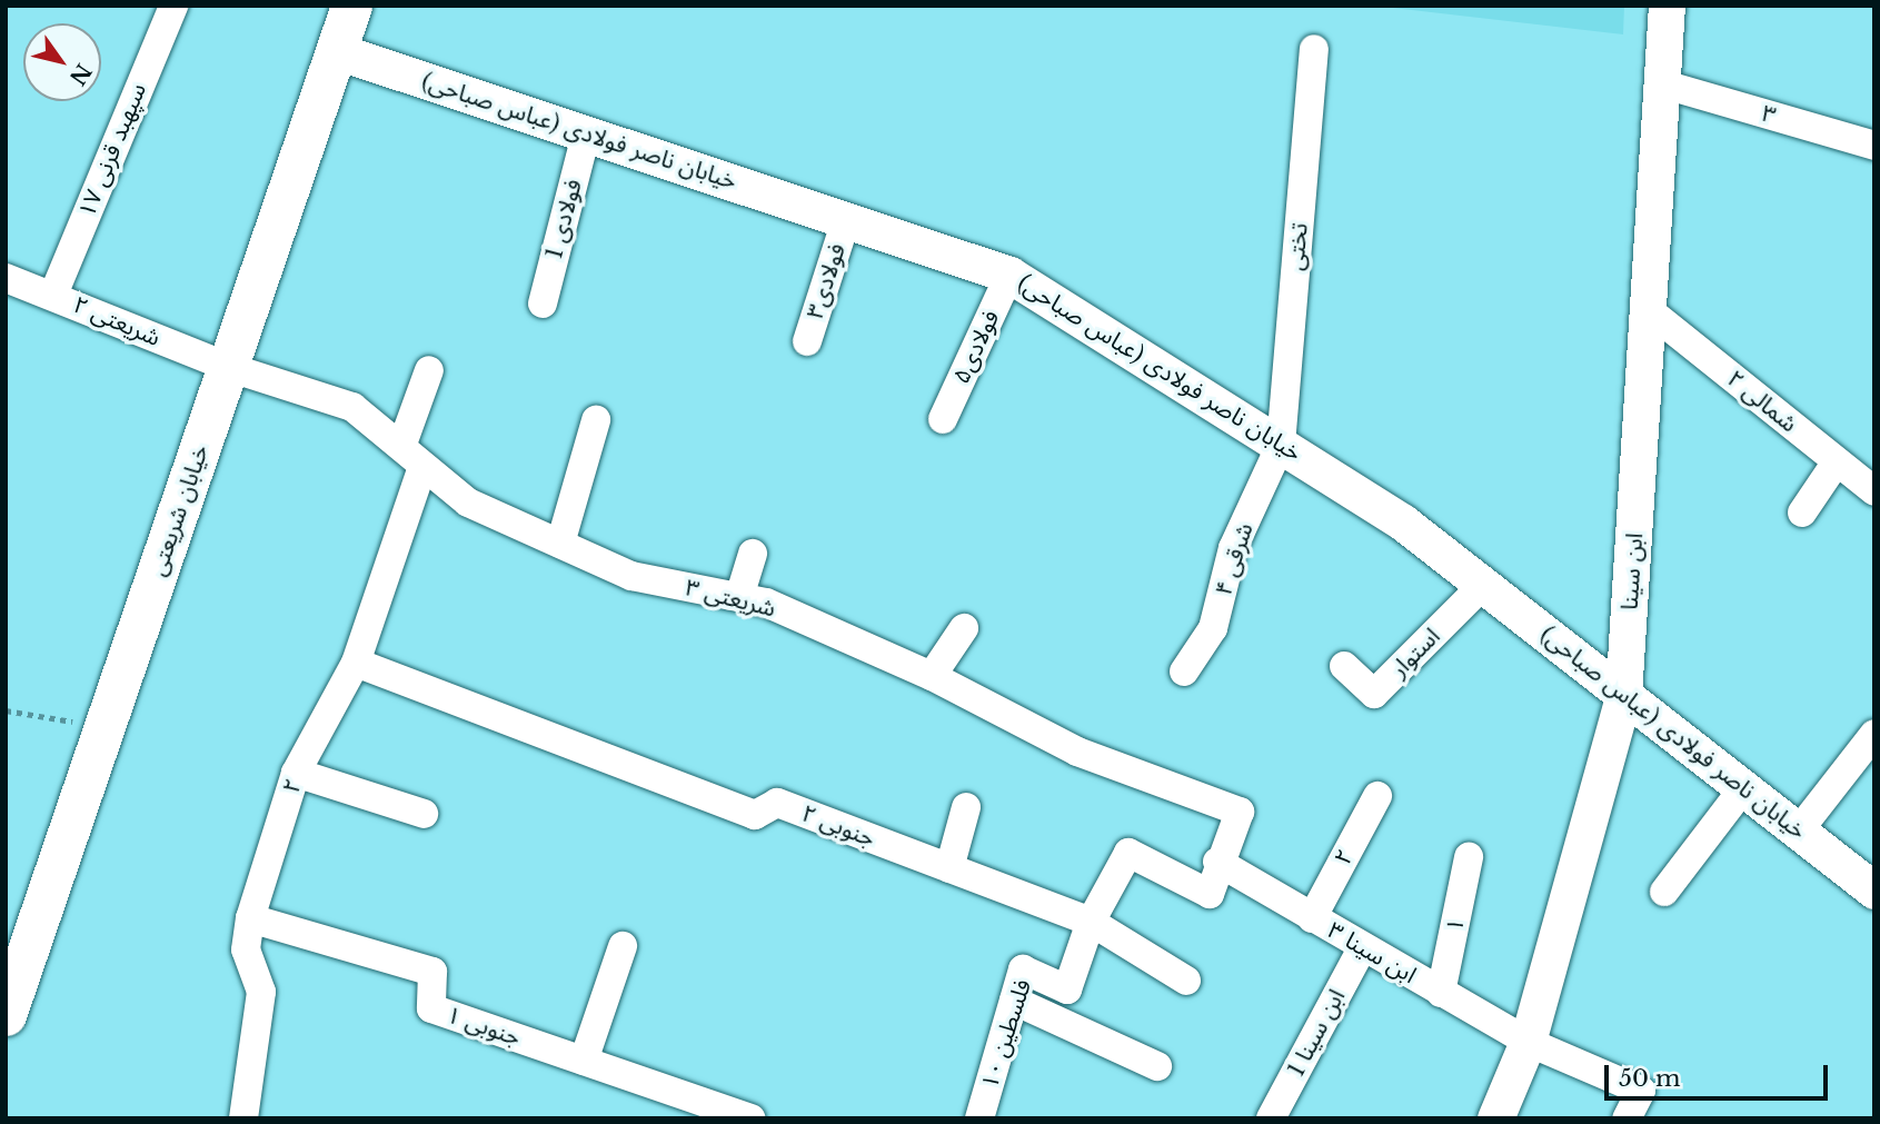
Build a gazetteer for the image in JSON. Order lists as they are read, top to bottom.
{
  "streets": {
    "main road": ["خیابان شریعتی"],
    "street": [
      "۳",
      "خیابان ناصر فولادی (عباس صباحی)",
      "سپهبد قرنی ۱۷",
      "فولادی 1",
      "تختی",
      "فولادی۳",
      "شریعتی ۲",
      "فولادی۵",
      "۲ شمالی",
      "۴ شرقی",
      "ابن سینا",
      "شریعتی ۳",
      "استوار",
      "۲",
      "۲ جنوبی",
      "۱",
      "ابن سینا ۳",
      "۱ جنوبی",
      "ابن سینا 1",
      "فلسطین ۱۰"
    ]
  },
  "crossings": [
    ["۳", "ابن سینا"],
    ["خیابان ناصر فولادی (عباس صباحی)", "فولادی 1"],
    ["خیابان ناصر فولادی (عباس صباحی)", "تختی"],
    ["خیابان ناصر فولادی (عباس صباحی)", "فولادی۳"],
    ["خیابان ناصر فولادی (عباس صباحی)", "فولادی۵"],
    ["خیابان ناصر فولادی (عباس صباحی)", "خیابان شریعتی"],
    ["خیابان ناصر فولادی (عباس صباحی)", "۴ شرقی"],
    ["خیابان ناصر فولادی (عباس صباحی)", "ابن سینا"],
    ["خیابان ناصر فولادی (عباس صباحی)", "استوار"],
    ["سپهبد قرنی ۱۷", "شریعتی ۲"],
    ["تختی", "۴ شرقی"],
    ["شریعتی ۲", "خیابان شریعتی"],
    ["شریعتی ۲", "شریعتی ۳"],
    ["۲ شمالی", "ابن سینا"],
    ["خیابان شریعتی", "شریعتی ۳"],
    ["ابن سینا", "ابن سینا ۳"],
    ["شریعتی ۳", "۲"],
    ["شریعتی ۳", "ابن سینا ۳"],
    ["۲", "۲ جنوبی"],
    ["۲", "ابن سینا ۳"],
    ["۲", "۱ جنوبی"],
    ["۲ جنوبی", "فلسطین ۱۰"],
    ["۱", "ابن سینا ۳"],
    ["ابن سینا ۳", "ابن سینا 1"]
  ],
  "scale_bar": "50 m",
  "north": "bottom right"
}
